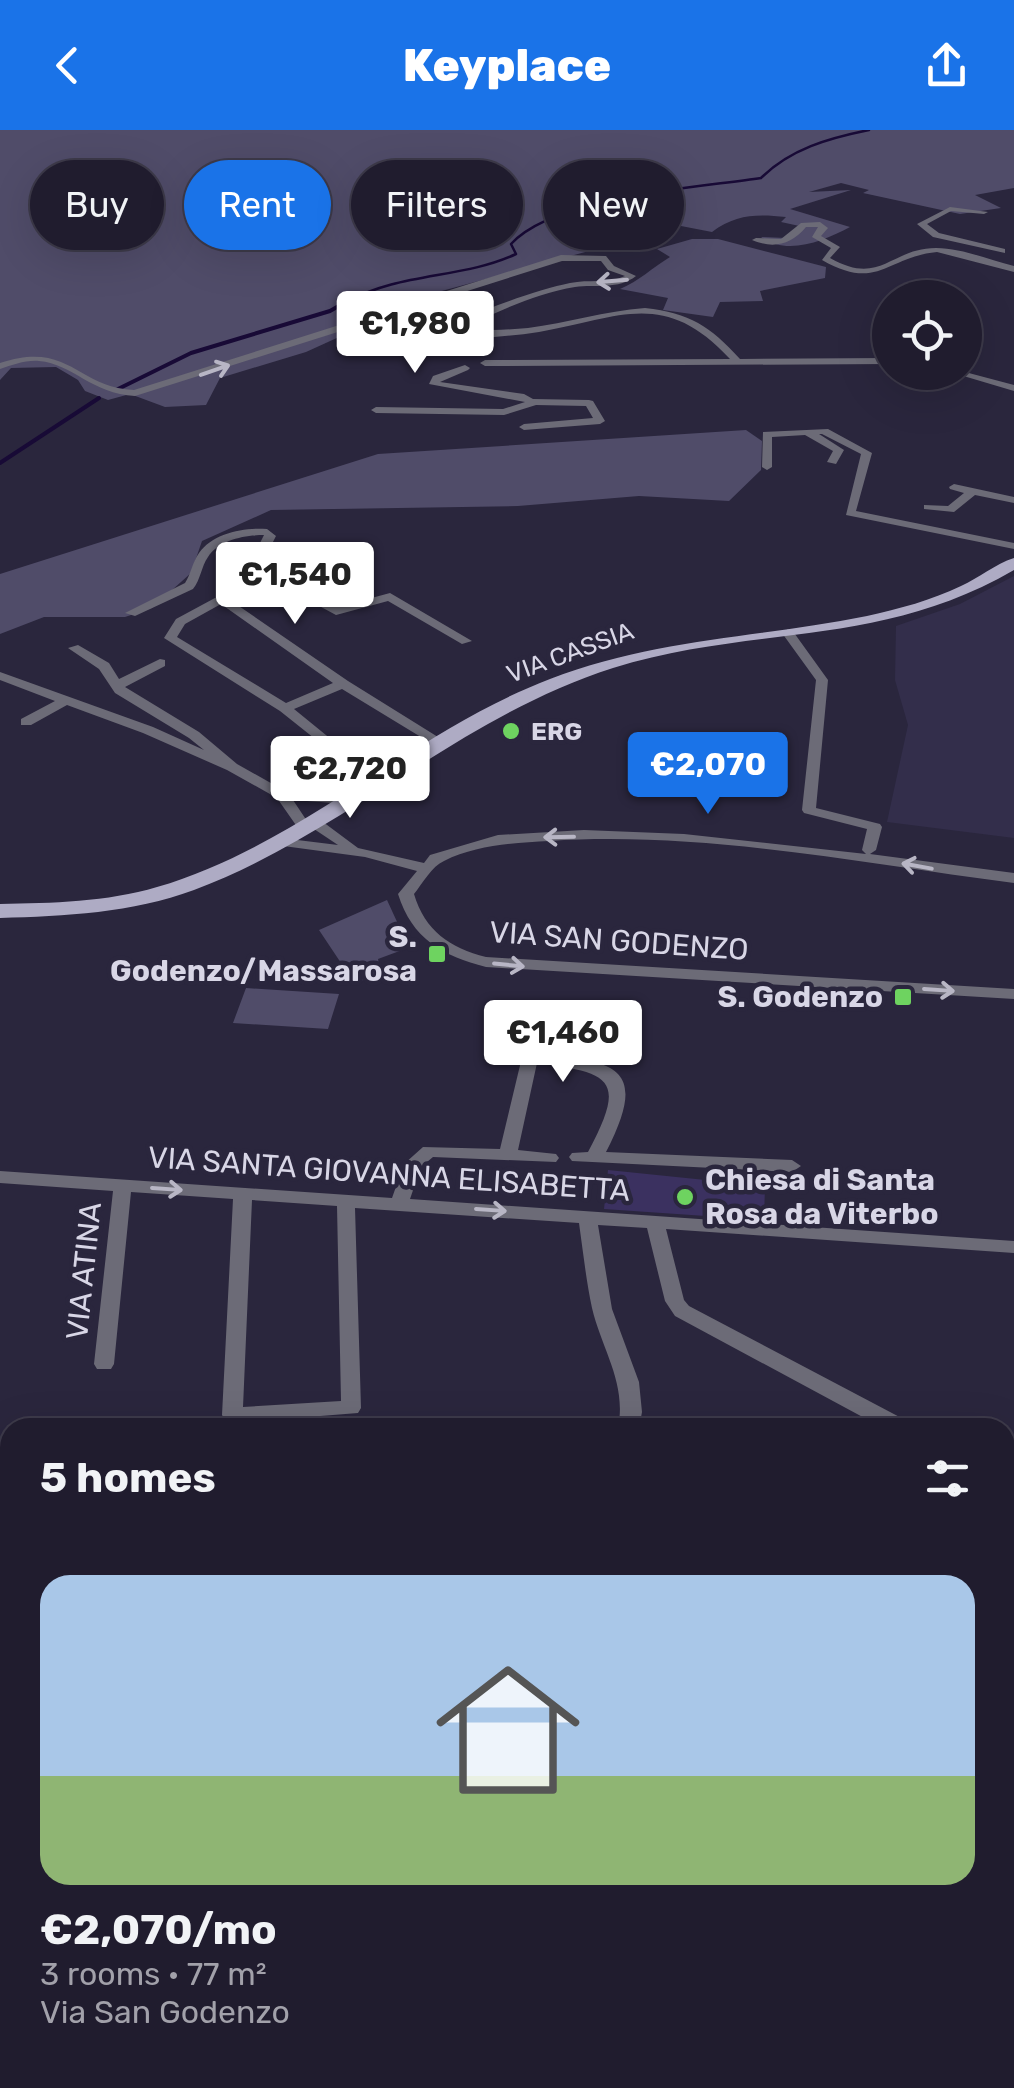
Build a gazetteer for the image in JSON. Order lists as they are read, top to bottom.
{
  "streets": {
    "main road": ["VIA CASSIA"],
    "street": ["VIA SAN GODENZO", "VIA SANTA GIOVANNA ELISABETTA", "VIA ATINA"]
  },
  "crossings": [
    ["VIA SANTA GIOVANNA ELISABETTA", "VIA ATINA"]
  ],
  "places": {
    "other": ["ERG", "Chiesa di Santa Rosa da Viterbo"],
    "transit": ["S. Godenzo/Massarosa", "S. Godenzo"]
  },
  "page": {
    "header": "Keyplace",
    "chip": [
      "Buy",
      "Rent",
      "Filters",
      "New"
    ],
    "price": [
      "€1,980",
      "€1,540",
      "€2,070",
      "€2,720",
      "€1,460"
    ],
    "heading": "5 homes",
    "list": [
      {
        "name": "€2,070/mo",
        "note": "3 rooms · 77 m² · Via San Godenzo"
      }
    ]
  }
}
